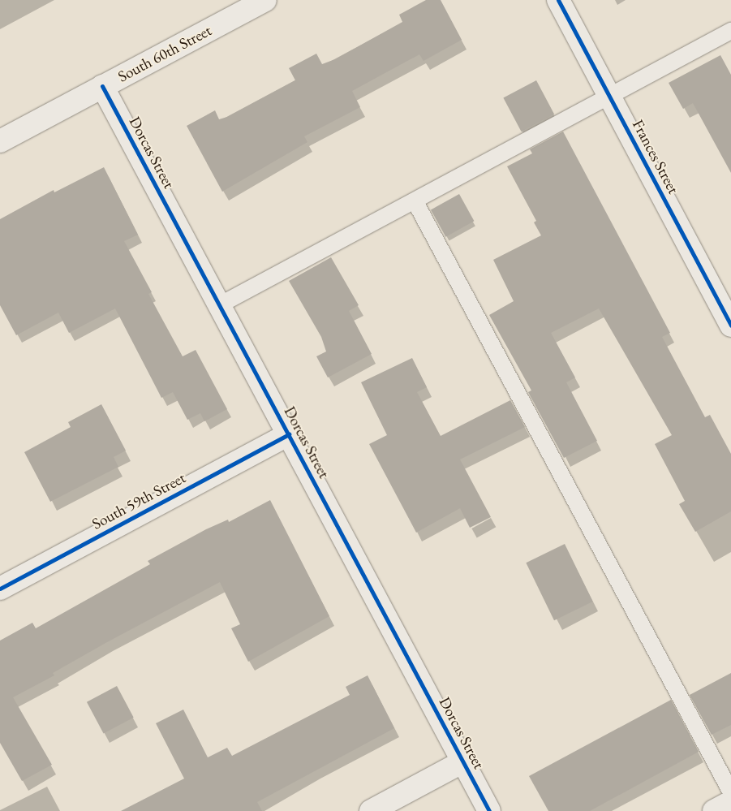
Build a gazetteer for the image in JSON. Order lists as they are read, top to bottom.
{
  "streets": {
    "street": [
      "South 60th Street",
      "Dorcas Street",
      "Frances Street",
      "South 59th Street"
    ]
  },
  "crossings": [
    ["South 60th Street", "Dorcas Street"],
    ["Dorcas Street", "South 59th Street"]
  ]
}
